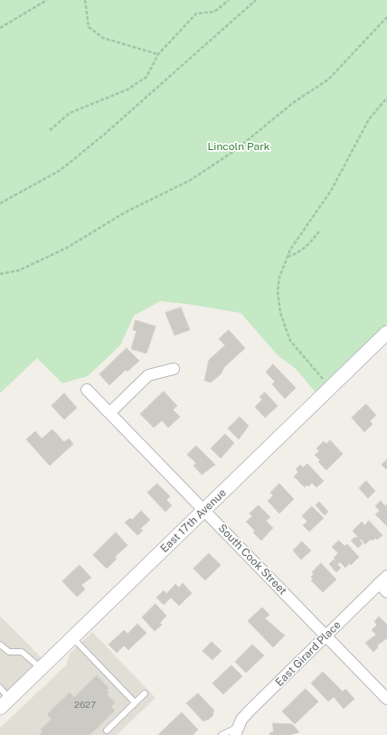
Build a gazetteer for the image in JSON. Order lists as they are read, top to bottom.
{
  "streets": {
    "street": ["East 17th Avenue", "South Cook Street", "East Girard Place"]
  },
  "crossings": [
    ["East 17th Avenue", "South Cook Street"],
    ["South Cook Street", "East Girard Place"]
  ],
  "parks": ["Lincoln Park"],
  "house_numbers": ["2627"]
}
